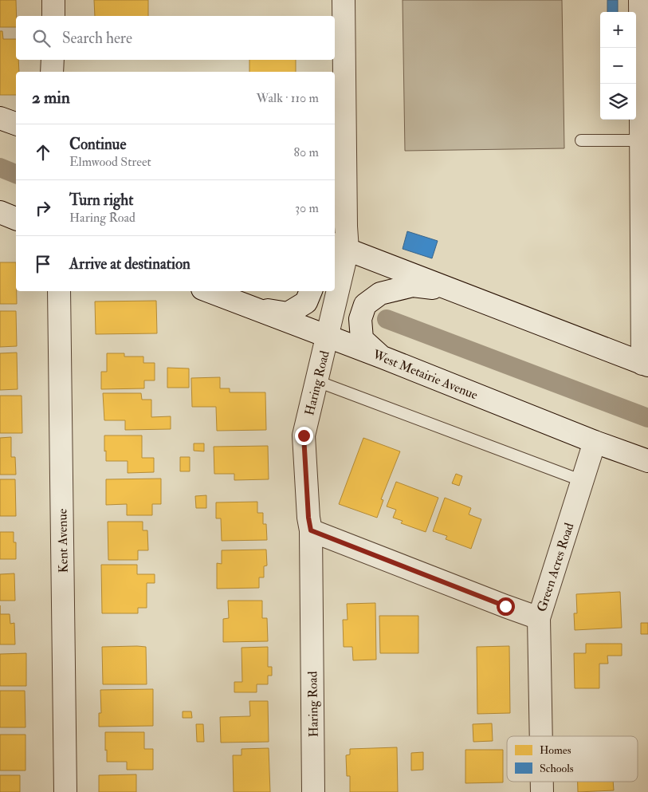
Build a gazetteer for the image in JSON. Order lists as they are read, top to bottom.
{
  "streets": {
    "street": [
      "West Metairie Avenue",
      "Haring Road",
      "Kent Avenue",
      "Green Acres Road"
    ]
  },
  "crossings": [
    ["West Metairie Avenue", "Haring Road"],
    ["West Metairie Avenue", "Green Acres Road"]
  ],
  "legend": ["Homes", "Schools"],
  "page": {
    "map_buttons": ["+", "−"],
    "search": "Search here",
    "heading": ["2 min", "Walk · 110 m"],
    "list": [
      ["Continue", "Elmwood Street", "80 m"],
      ["Turn right", "Haring Road", "30 m"],
      "Arrive at destination"
    ]
  }
}
